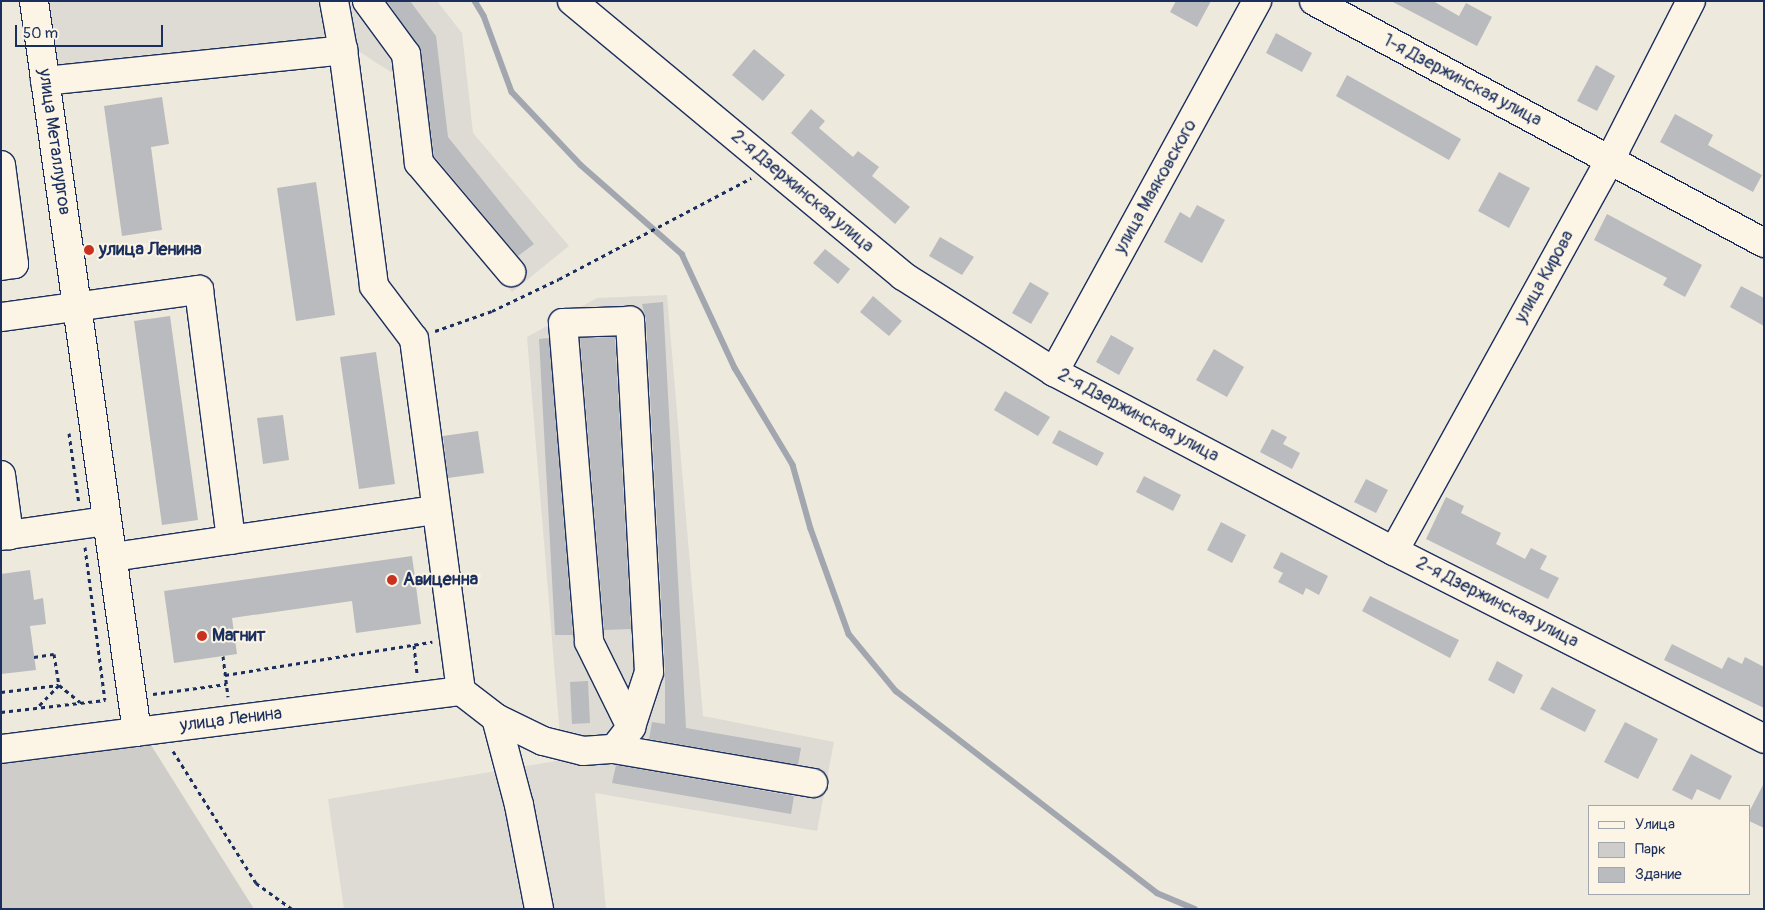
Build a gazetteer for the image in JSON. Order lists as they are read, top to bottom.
{
  "streets": {
    "street": [
      "1-я Дзержинская улица",
      "улица Металлургов",
      "улица Маяковского",
      "2-я Дзержинская улица",
      "улица Кирова",
      "улица Ленина"
    ]
  },
  "crossings": [
    ["1-я Дзержинская улица", "улица Кирова"],
    ["улица Металлургов", "улица Ленина"],
    ["улица Маяковского", "2-я Дзержинская улица"],
    ["2-я Дзержинская улица", "улица Кирова"]
  ],
  "places": ["улица Ленина", "Авиценна", "Магнит"],
  "legend": ["Улица", "Парк", "Здание"],
  "scale_bar": "50 m"
}
